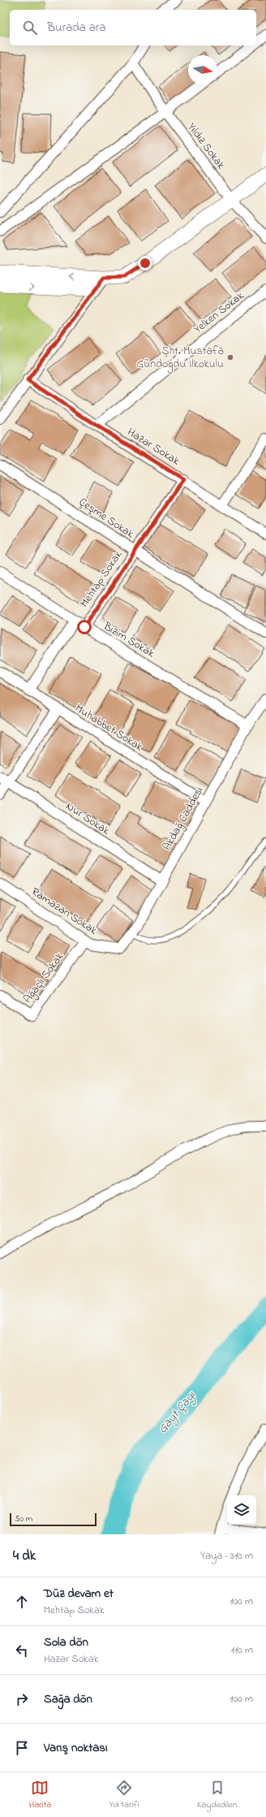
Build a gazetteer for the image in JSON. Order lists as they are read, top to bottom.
{
  "streets": {
    "street": [
      "Yıldız Sokak",
      "Yelken Sokak",
      "Hazar Sokak",
      "Çeşme Sokak",
      "Mehtap Sokak",
      "Bizim Sokak",
      "Muhabbet Sokak",
      "Nur Sokak",
      "Akdağ Caddesi",
      "Ramazan Sokak",
      "Ağaçlı Sokak"
    ]
  },
  "crossings": [
    ["Yelken Sokak", "Hazar Sokak"],
    ["Hazar Sokak", "Mehtap Sokak"],
    ["Çeşme Sokak", "Mehtap Sokak"],
    ["Mehtap Sokak", "Bizim Sokak"],
    ["Bizim Sokak", "Akdağ Caddesi"],
    ["Muhabbet Sokak", "Akdağ Caddesi"],
    ["Nur Sokak", "Akdağ Caddesi"],
    ["Akdağ Caddesi", "Ramazan Sokak"],
    ["Ramazan Sokak", "Ağaçlı Sokak"]
  ],
  "water": ["Gayt Çayı"],
  "places": ["Şht. Mustafa Gündoğdu İlkokulu"],
  "scale_bar": "50 m",
  "north": "right",
  "page": {
    "search": "Burada ara",
    "scale": "50 m",
    "heading": ["4 dk", "Yaya · 310 m"],
    "list": [
      ["Düz devam et", "Mehtap Sokak", "100 m"],
      ["Sola dön", "Hazar Sokak", "110 m"],
      ["Sağa dön", "100 m"],
      "Varış noktası"
    ],
    "nav": ["Harita", "Yol tarifi", "Kaydedilen"]
  }
}
